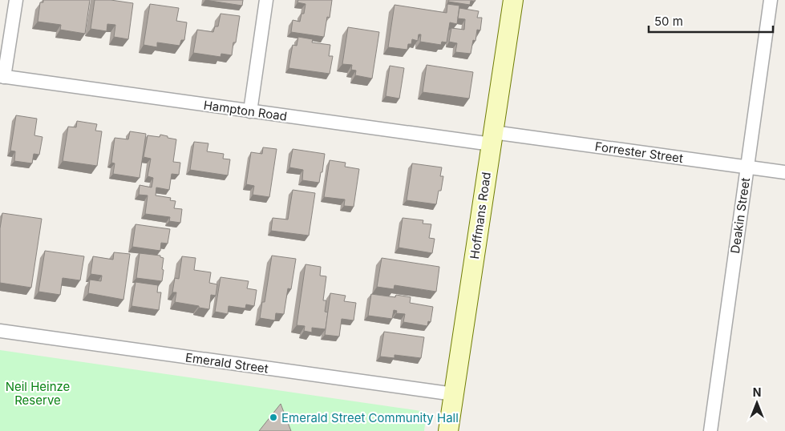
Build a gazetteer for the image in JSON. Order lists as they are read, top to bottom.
{
  "streets": {
    "main road": ["Hoffmans Road"],
    "street": [
      "Hampton Road",
      "Forrester Street",
      "Deakin Street",
      "Emerald Street"
    ]
  },
  "crossings": [
    ["Hampton Road", "Forrester Street"],
    ["Hampton Road", "Hoffmans Road"],
    ["Forrester Street", "Hoffmans Road"],
    ["Forrester Street", "Deakin Street"],
    ["Hoffmans Road", "Emerald Street"]
  ],
  "parks": ["Neil Heinze Reserve"],
  "places": ["Emerald Street Community Hall"],
  "scale_bar": "50 m",
  "north": "top"
}
